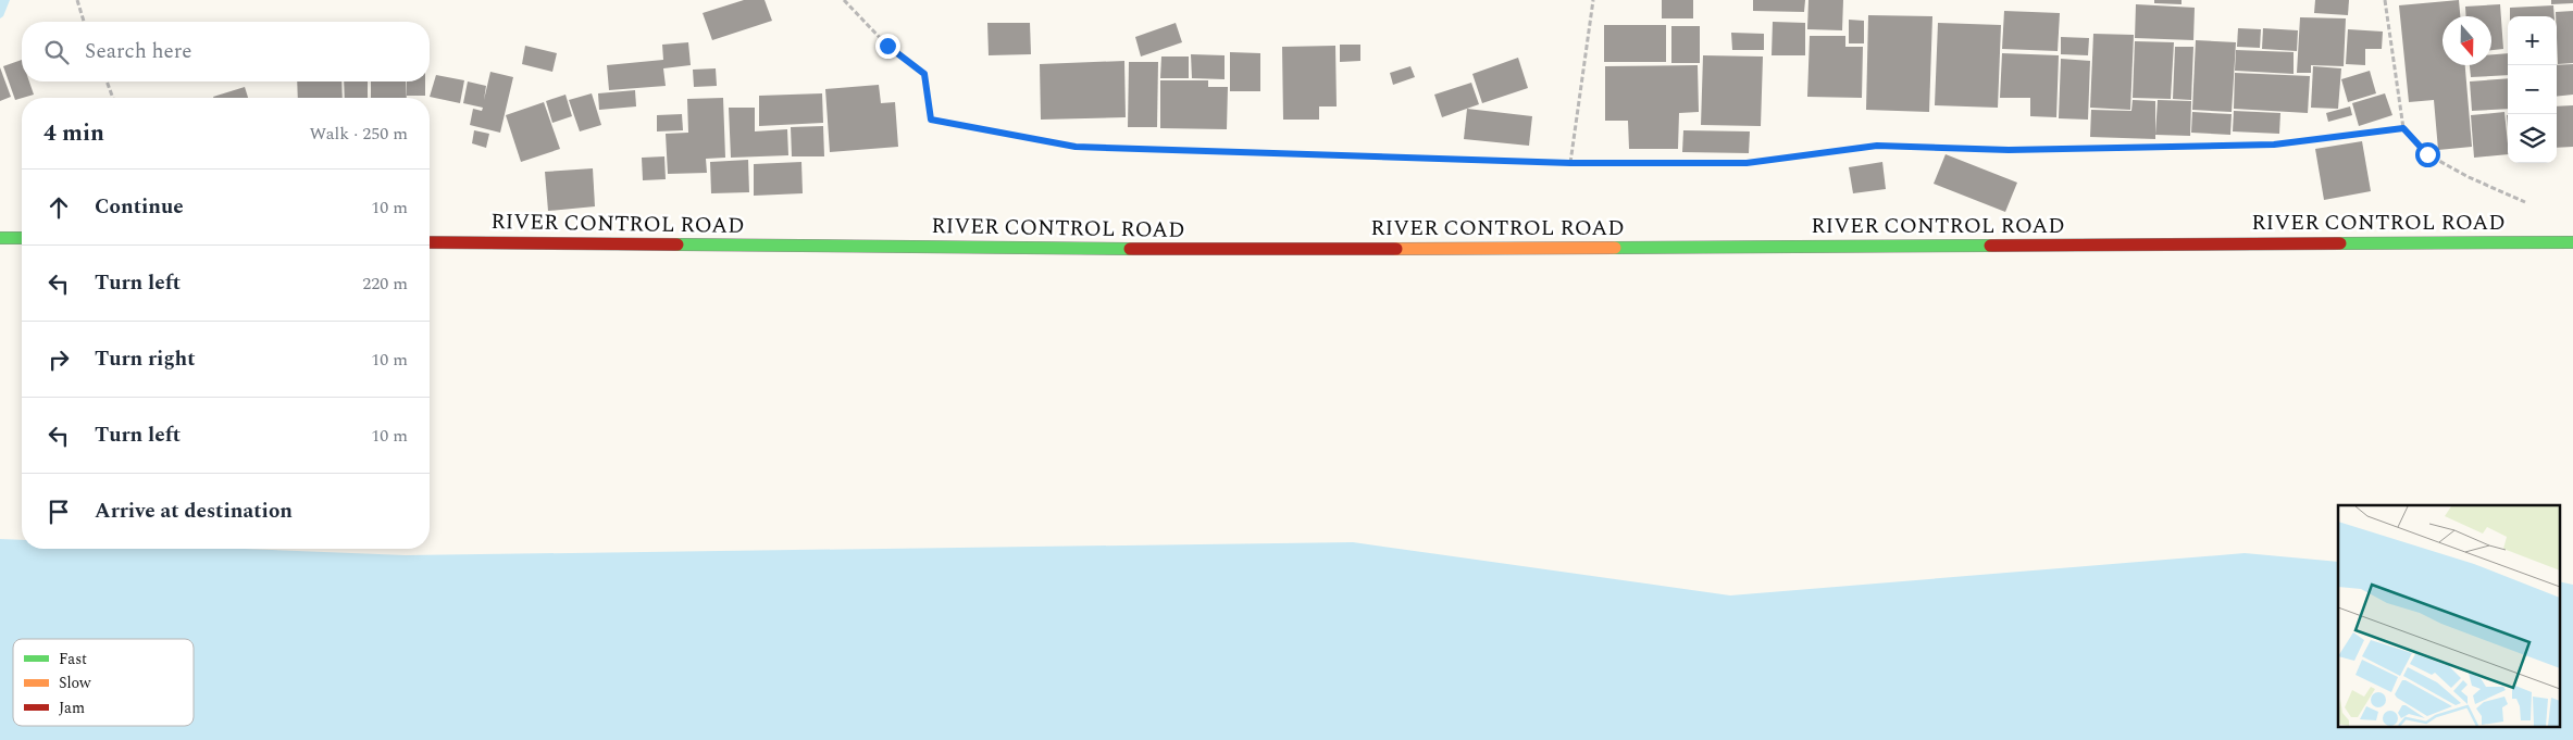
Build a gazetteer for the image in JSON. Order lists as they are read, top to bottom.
{
  "streets": {
    "street": ["RIVER CONTROL ROAD"]
  },
  "legend": ["Fast", "Slow", "Jam"],
  "north": "bottom",
  "page": {
    "map_buttons": ["+", "−"],
    "search": "Search here",
    "heading": ["4 min", "Walk · 250 m"],
    "list": [
      ["Continue", "10 m"],
      ["Turn left", "220 m"],
      ["Turn right", "10 m"],
      ["Turn left", "10 m"],
      "Arrive at destination"
    ]
  }
}
